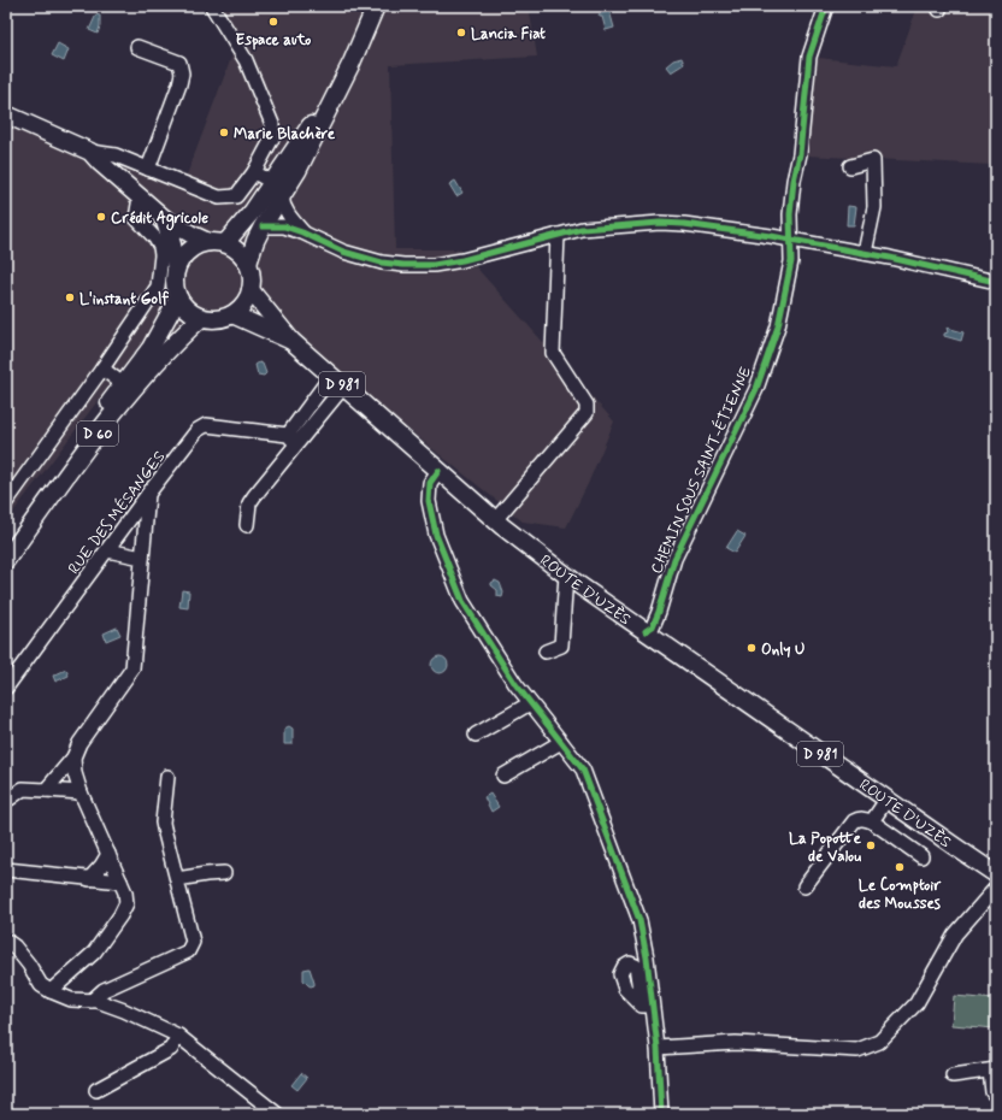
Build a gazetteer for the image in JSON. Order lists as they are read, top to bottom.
{
  "streets": {
    "main road": ["D 981", "D 60", "ROUTE D'UZÈS"],
    "street": ["CHEMIN SOUS SAINT-ÉTIENNE", "RUE DES MÉSANGES"]
  },
  "crossings": [
    ["D 60", "ROUTE D'UZÈS"],
    ["CHEMIN SOUS SAINT-ÉTIENNE", "ROUTE D'UZÈS"]
  ],
  "places": [
    "Espace auto",
    "Lancia Fiat",
    "Marie Blachère",
    "Crédit Agricole",
    "L'instant Golf",
    "Only U",
    "La Popotte de Valou",
    "Le Comptoir des Mousses"
  ]
}
